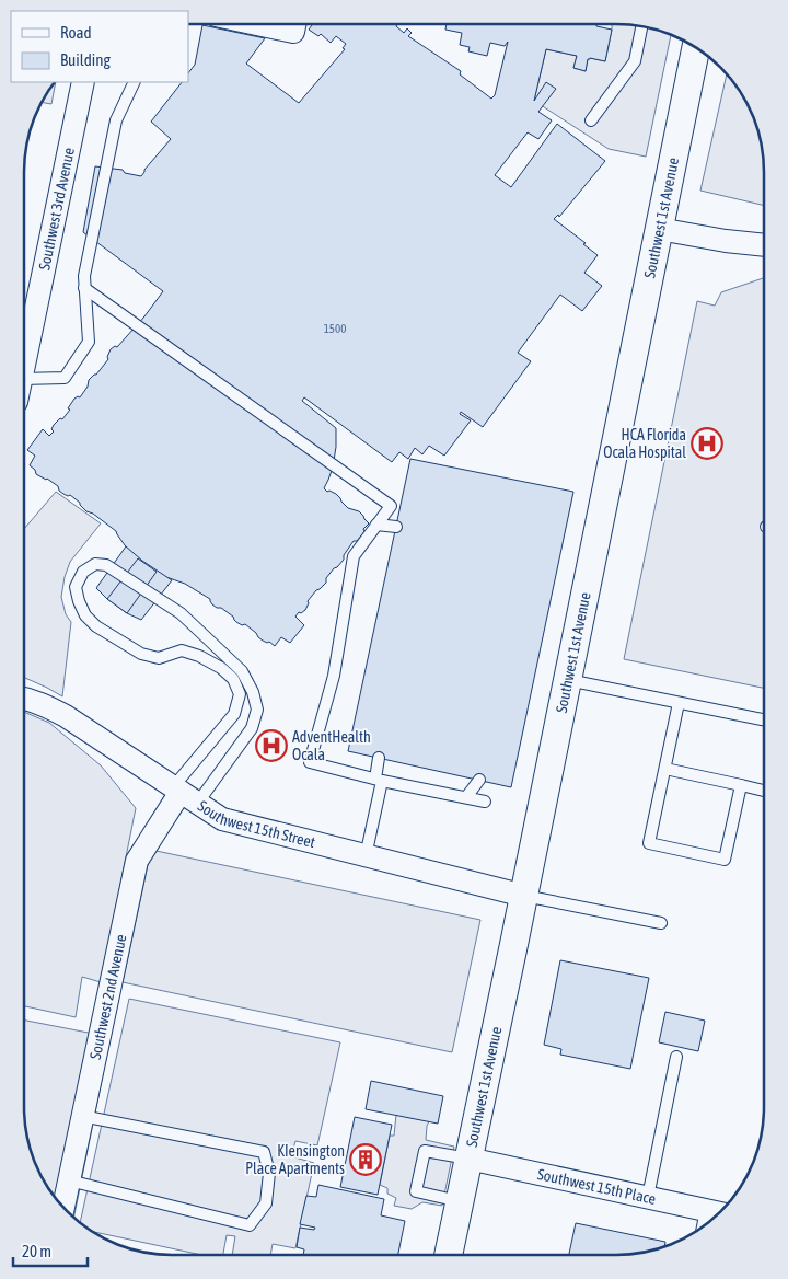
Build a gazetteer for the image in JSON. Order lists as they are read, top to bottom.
{
  "streets": {
    "street": [
      "Southwest 3rd Avenue",
      "Southwest 1st Avenue",
      "Southwest 15th Street",
      "Southwest 2nd Avenue",
      "Southwest 15th Place"
    ]
  },
  "crossings": [
    ["Southwest 1st Avenue", "Southwest 15th Street"],
    ["Southwest 1st Avenue", "Southwest 15th Place"],
    ["Southwest 15th Street", "Southwest 2nd Avenue"]
  ],
  "places": {
    "hospital": ["HCA Florida Ocala Hospital", "AdventHealth Ocala"],
    "building": ["KIensington Place Apartments"]
  },
  "house_numbers": ["1500"],
  "legend": ["Road", "Building"],
  "scale_bar": "20 m"
}
